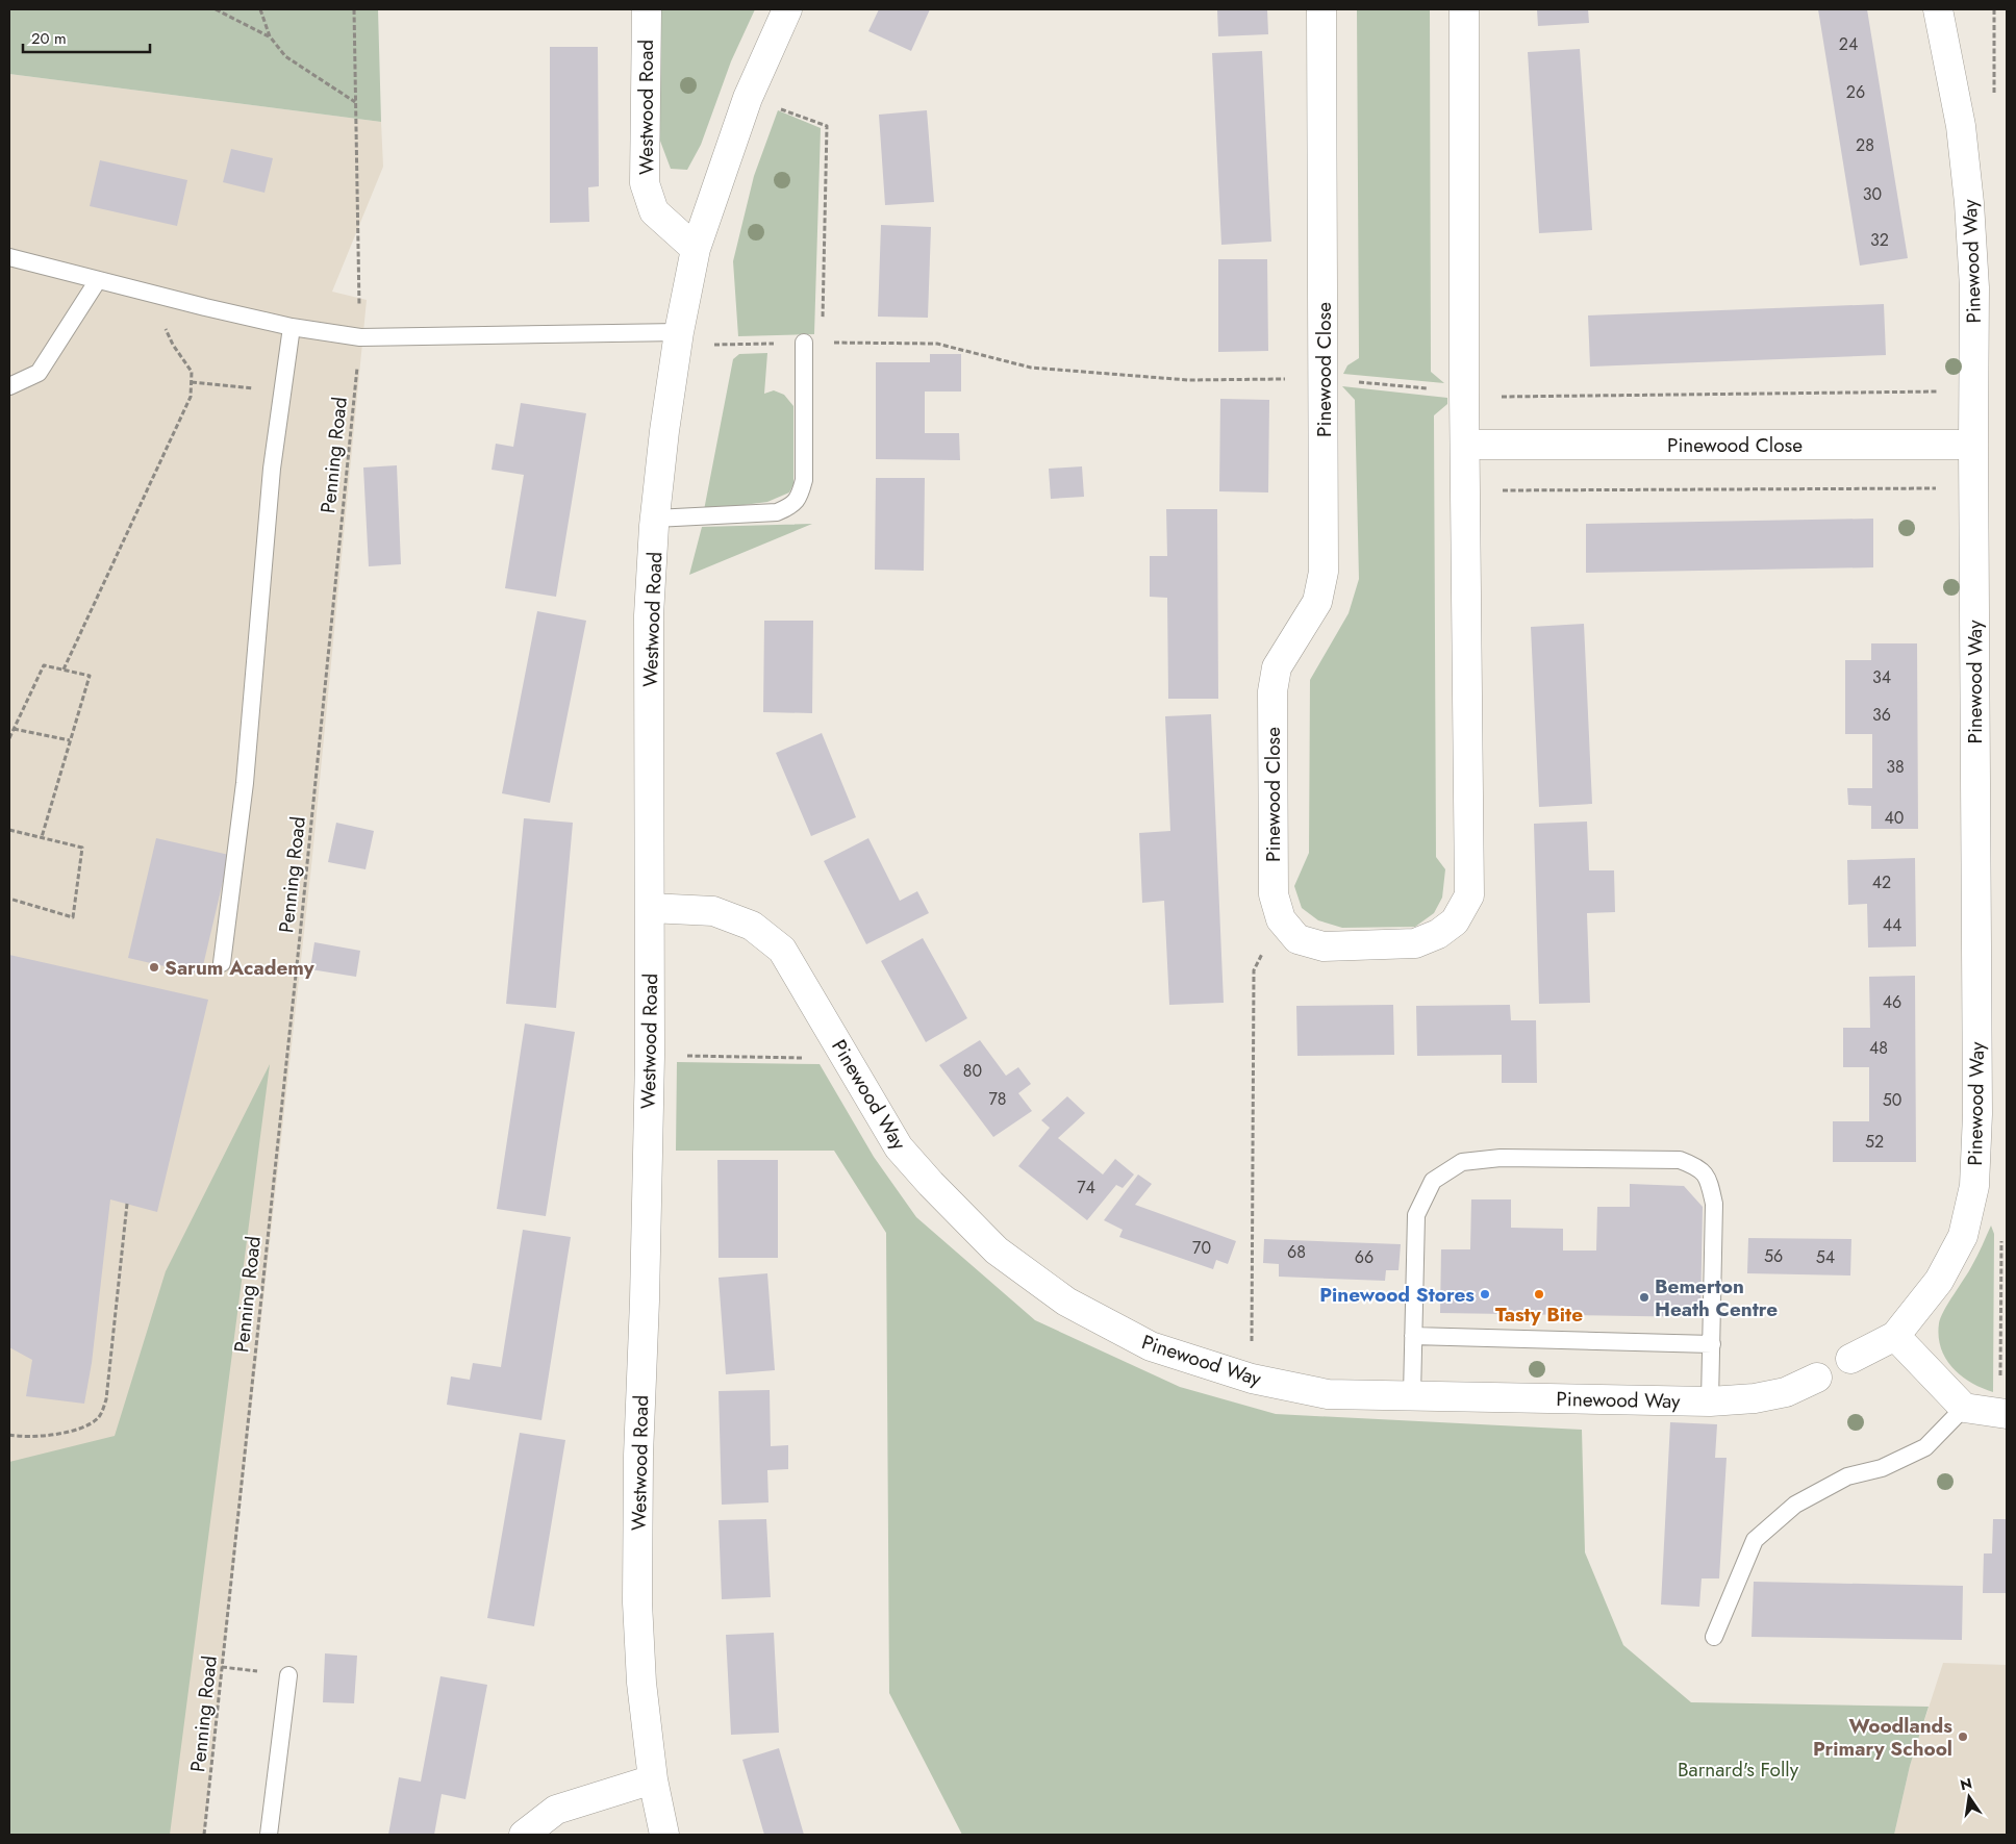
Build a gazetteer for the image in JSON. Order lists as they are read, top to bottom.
{
  "streets": {
    "street": ["Westwood Road", "Pinewood Way", "Pinewood Close"],
    "path": ["Penning Road"]
  },
  "crossings": [
    ["Westwood Road", "Pinewood Way"],
    ["Pinewood Way", "Pinewood Close"]
  ],
  "parks": ["Barnard's Folly"],
  "places": [
    "Sarum Academy",
    "Pinewood Stores",
    "Tasty Bite",
    "Bemerton Heath Centre",
    "Woodlands Primary School"
  ],
  "house_numbers": [
    "24",
    "26",
    "28",
    "30",
    "32",
    "34",
    "36",
    "38",
    "40",
    "42",
    "44",
    "46",
    "48",
    "80",
    "78",
    "50",
    "52",
    "74",
    "70",
    "68",
    "56",
    "66",
    "54"
  ],
  "scale_bar": "20 m",
  "north": "top"
}
